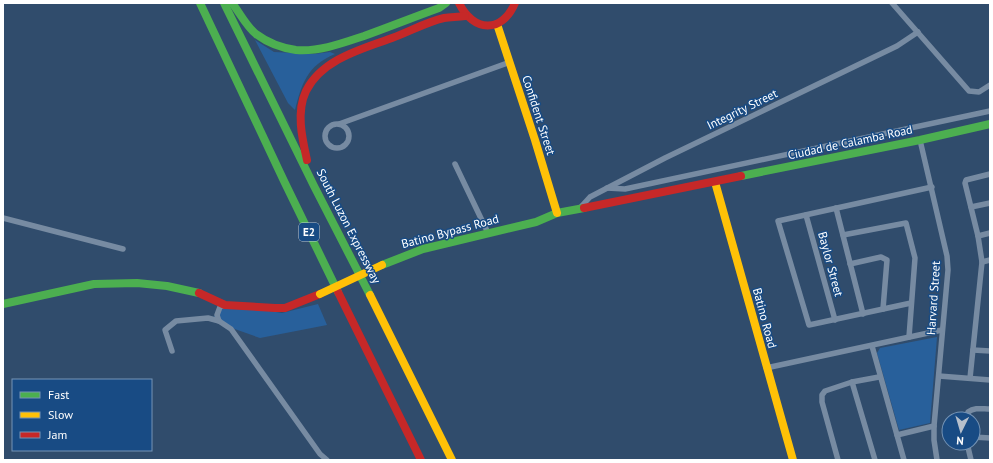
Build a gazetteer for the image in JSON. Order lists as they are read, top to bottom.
{
  "streets": {
    "main road": [
      "Confident Street",
      "Ciudad de Calamba Road",
      "South Luzon Expressway",
      "Batino Bypass Road",
      "E2",
      "Batino Road"
    ],
    "street": ["Integrity Street", "Baylor Street", "Harvard Street"]
  },
  "crossings": [
    ["Integrity Street", "Ciudad de Calamba Road"],
    ["Integrity Street", "Batino Bypass Road"],
    ["Confident Street", "Batino Bypass Road"],
    ["Ciudad de Calamba Road", "Batino Bypass Road"],
    ["Ciudad de Calamba Road", "Harvard Street"],
    ["Ciudad de Calamba Road", "Batino Road"]
  ],
  "legend": ["Fast", "Slow", "Jam"],
  "north": "bottom"
}
